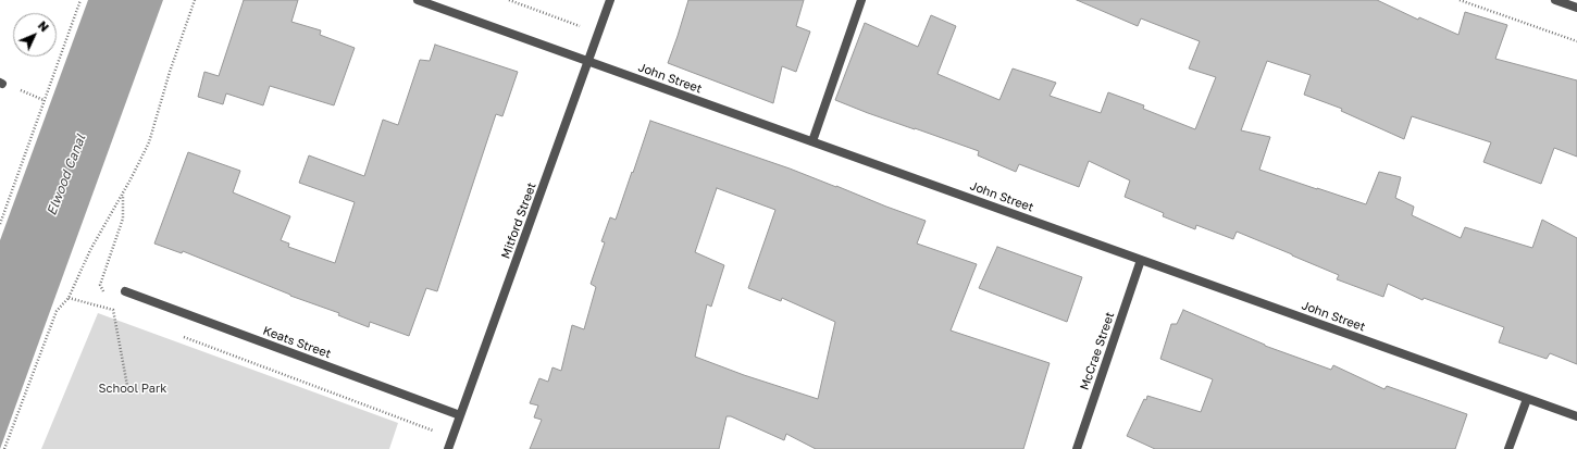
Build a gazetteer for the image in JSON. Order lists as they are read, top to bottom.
{
  "streets": {
    "street": [
      "John Street",
      "Mitford Street",
      "Keats Street",
      "McCrae Street"
    ]
  },
  "crossings": [
    ["John Street", "Mitford Street"],
    ["John Street", "McCrae Street"],
    ["Mitford Street", "Keats Street"]
  ],
  "water": ["Elwood Canal"],
  "parks": ["School Park"],
  "north": "top right"
}
